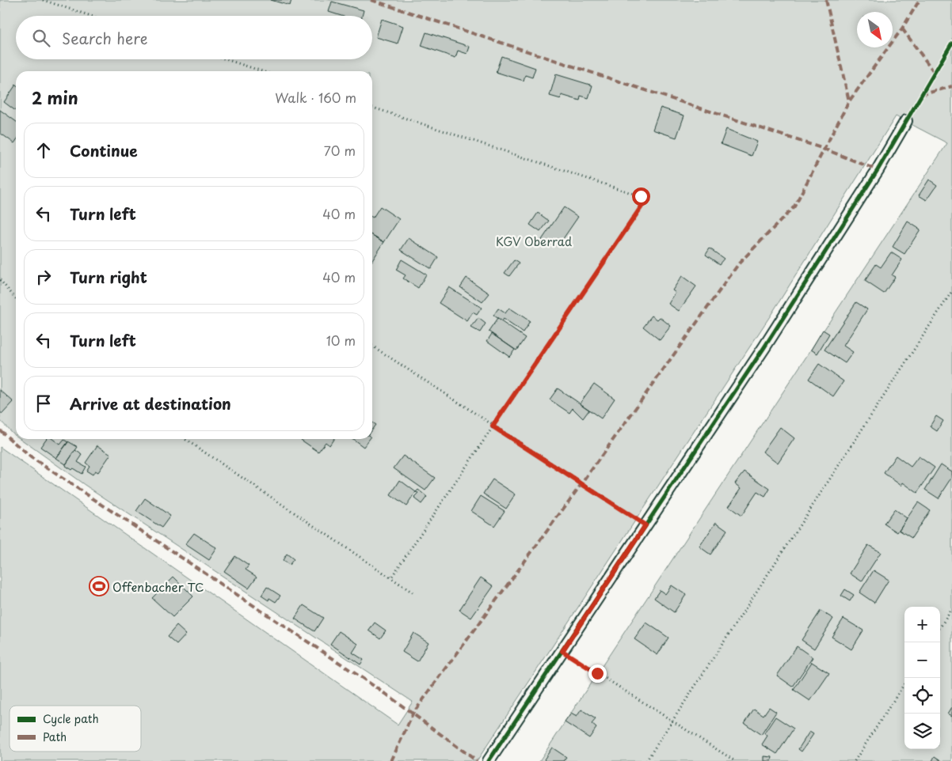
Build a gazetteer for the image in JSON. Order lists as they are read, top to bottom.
{
  "parks": ["KGV Oberrad"],
  "places": {
    "sports": ["Offenbacher TC"]
  },
  "legend": ["Cycle path", "Path"],
  "north": "bottom right",
  "page": {
    "search": "Search here",
    "heading": ["2 min", "Walk · 160 m"],
    "list": [
      ["Continue", "70 m"],
      ["Turn left", "40 m"],
      ["Turn right", "40 m"],
      ["Turn left", "10 m"],
      "Arrive at destination"
    ],
    "map_buttons": ["+", "−"]
  }
}
